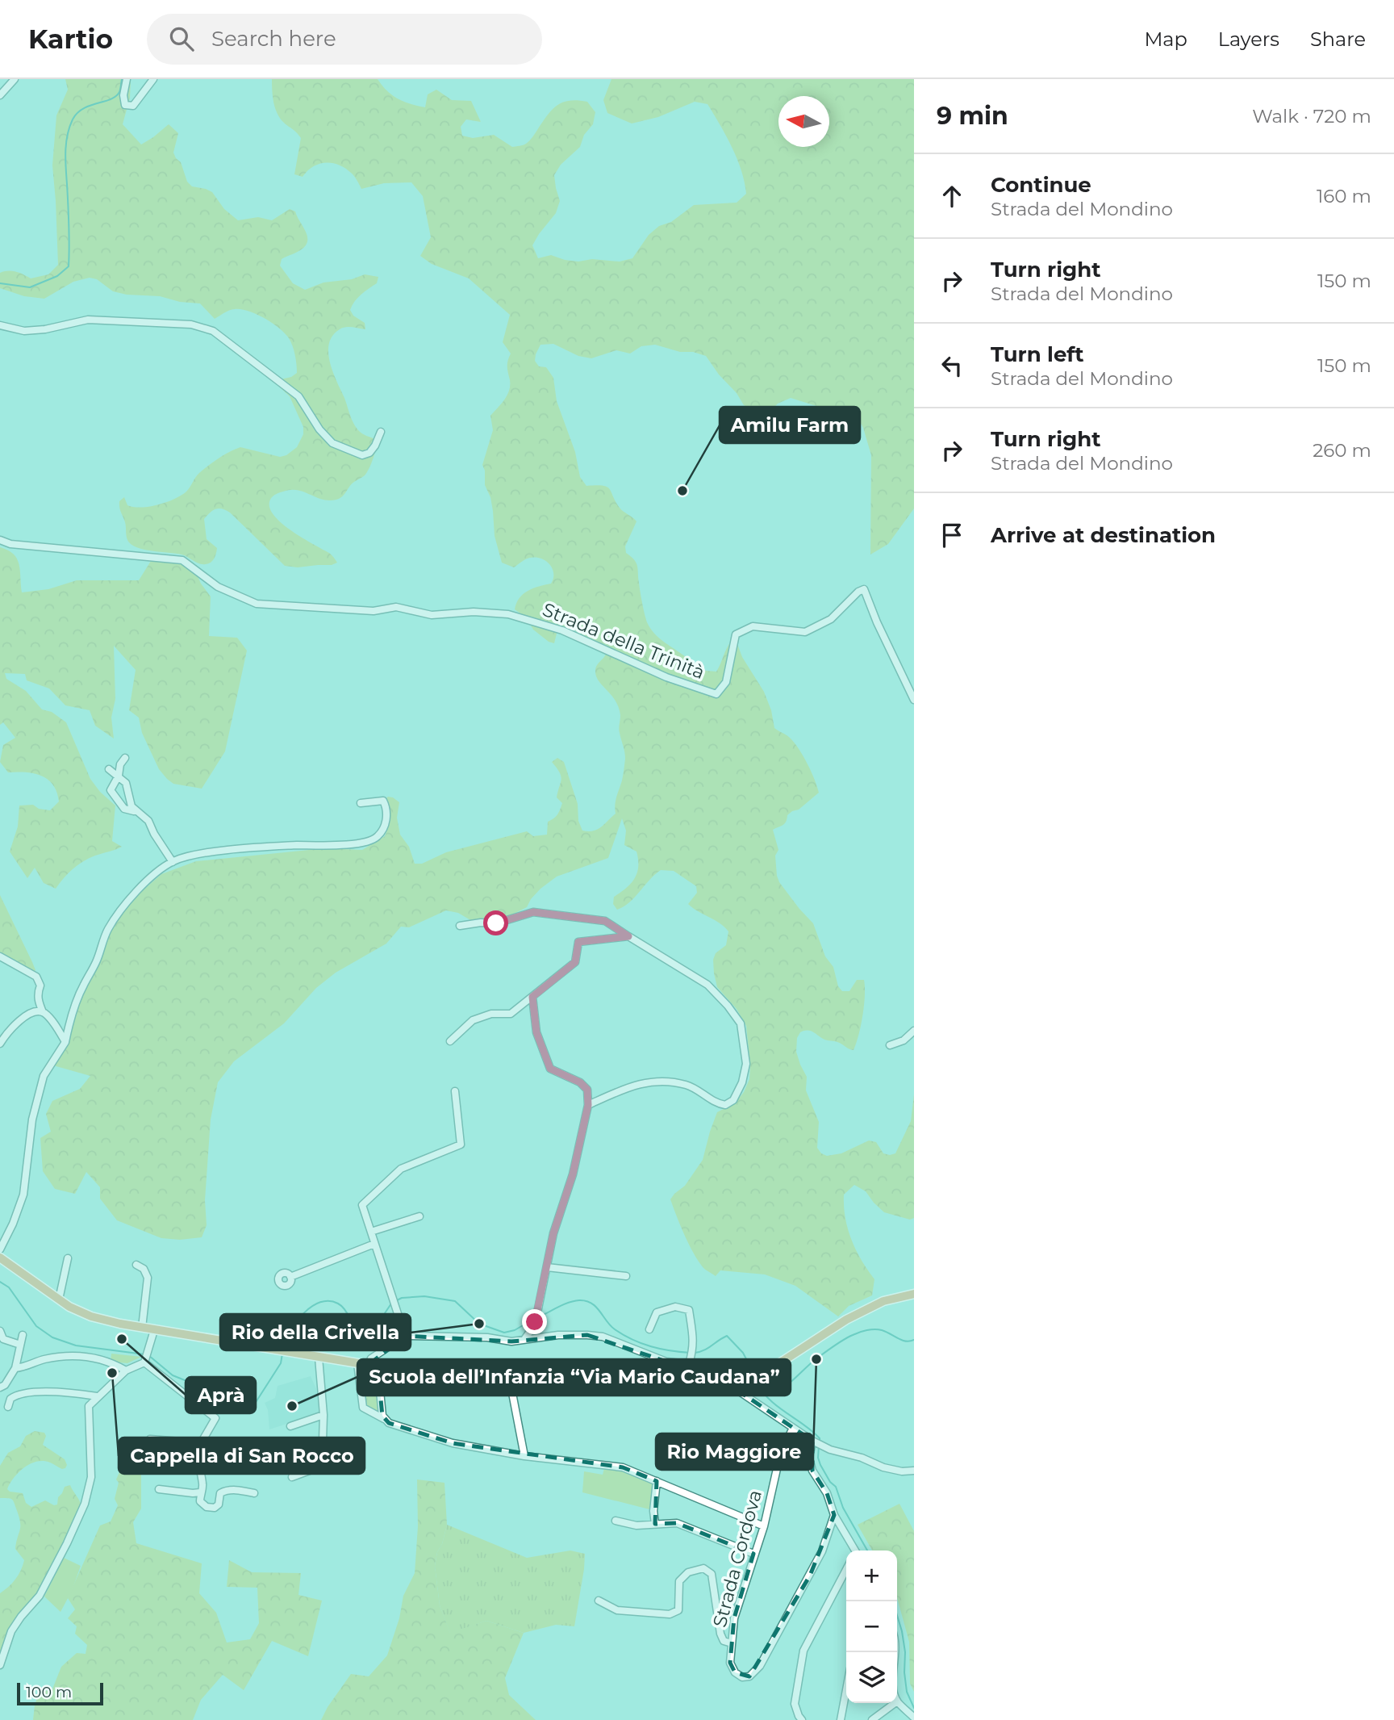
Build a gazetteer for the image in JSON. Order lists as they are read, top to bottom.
{
  "streets": {
    "street": ["Strada della Trinità", "Strada Cordova"]
  },
  "places": [
    "Amilu Farm",
    "Rio della Crivella",
    "Aprà",
    "Rio Maggiore",
    "Cappella di San Rocco",
    "Scuola dell’Infanzia “Via Mario Caudana”"
  ],
  "scale_bar": "100 m",
  "north": "left",
  "page": {
    "header": "Kartio",
    "search": "Search here",
    "nav": ["Map", "Layers", "Share"],
    "heading": ["9 min", "Walk · 720 m"],
    "list": [
      ["Continue", "Strada del Mondino", "160 m"],
      ["Turn right", "Strada del Mondino", "150 m"],
      ["Turn left", "Strada del Mondino", "150 m"],
      ["Turn right", "Strada del Mondino", "260 m"],
      "Arrive at destination"
    ],
    "map_buttons": ["+", "−"],
    "scale": "100 m"
  }
}
